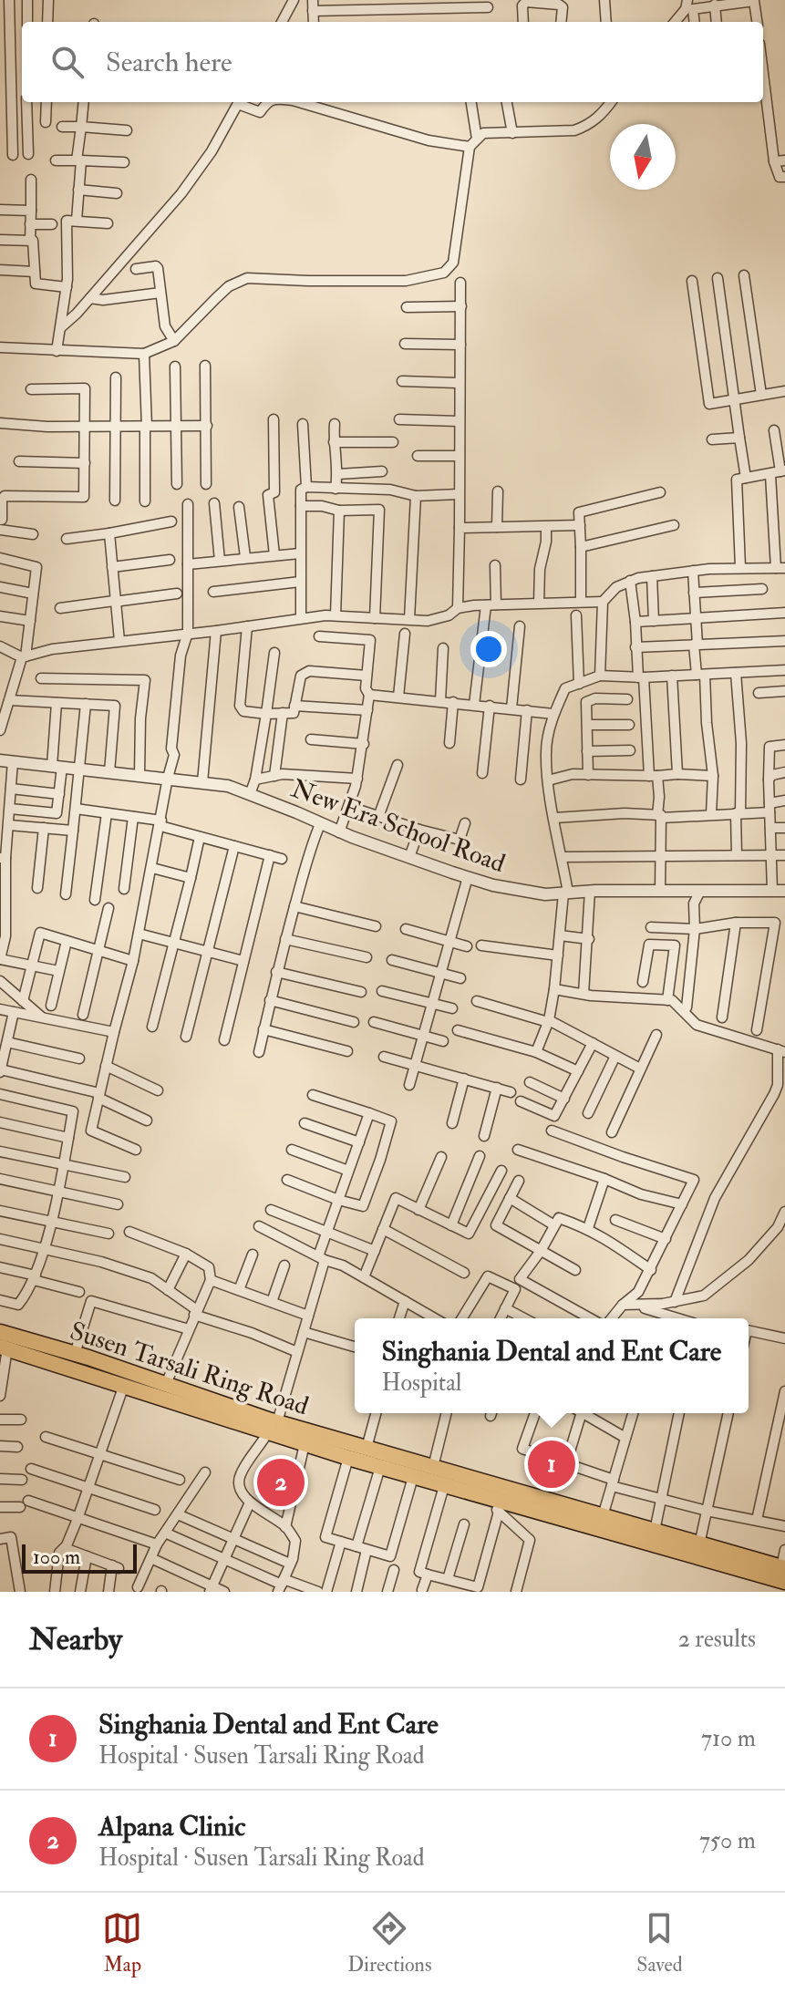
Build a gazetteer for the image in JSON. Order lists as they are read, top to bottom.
{
  "streets": {
    "main road": ["Susen Tarsali Ring Road"],
    "street": ["New Era School Road"]
  },
  "scale_bar": "100 m",
  "north": "bottom",
  "page": {
    "search": "Search here",
    "popup": ["Singhania Dental and Ent Care", "Hospital"],
    "pins": ["1", "2"],
    "scale": "100 m",
    "heading": ["Nearby", "2 results"],
    "list": [
      {
        "mark": "1",
        "name": "Singhania Dental and Ent Care",
        "note": "Hospital · Susen Tarsali Ring Road",
        "value": "710 m"
      },
      {
        "mark": "2",
        "name": "Alpana Clinic",
        "note": "Hospital · Susen Tarsali Ring Road",
        "value": "750 m"
      }
    ],
    "nav": ["Map", "Directions", "Saved"]
  }
}
